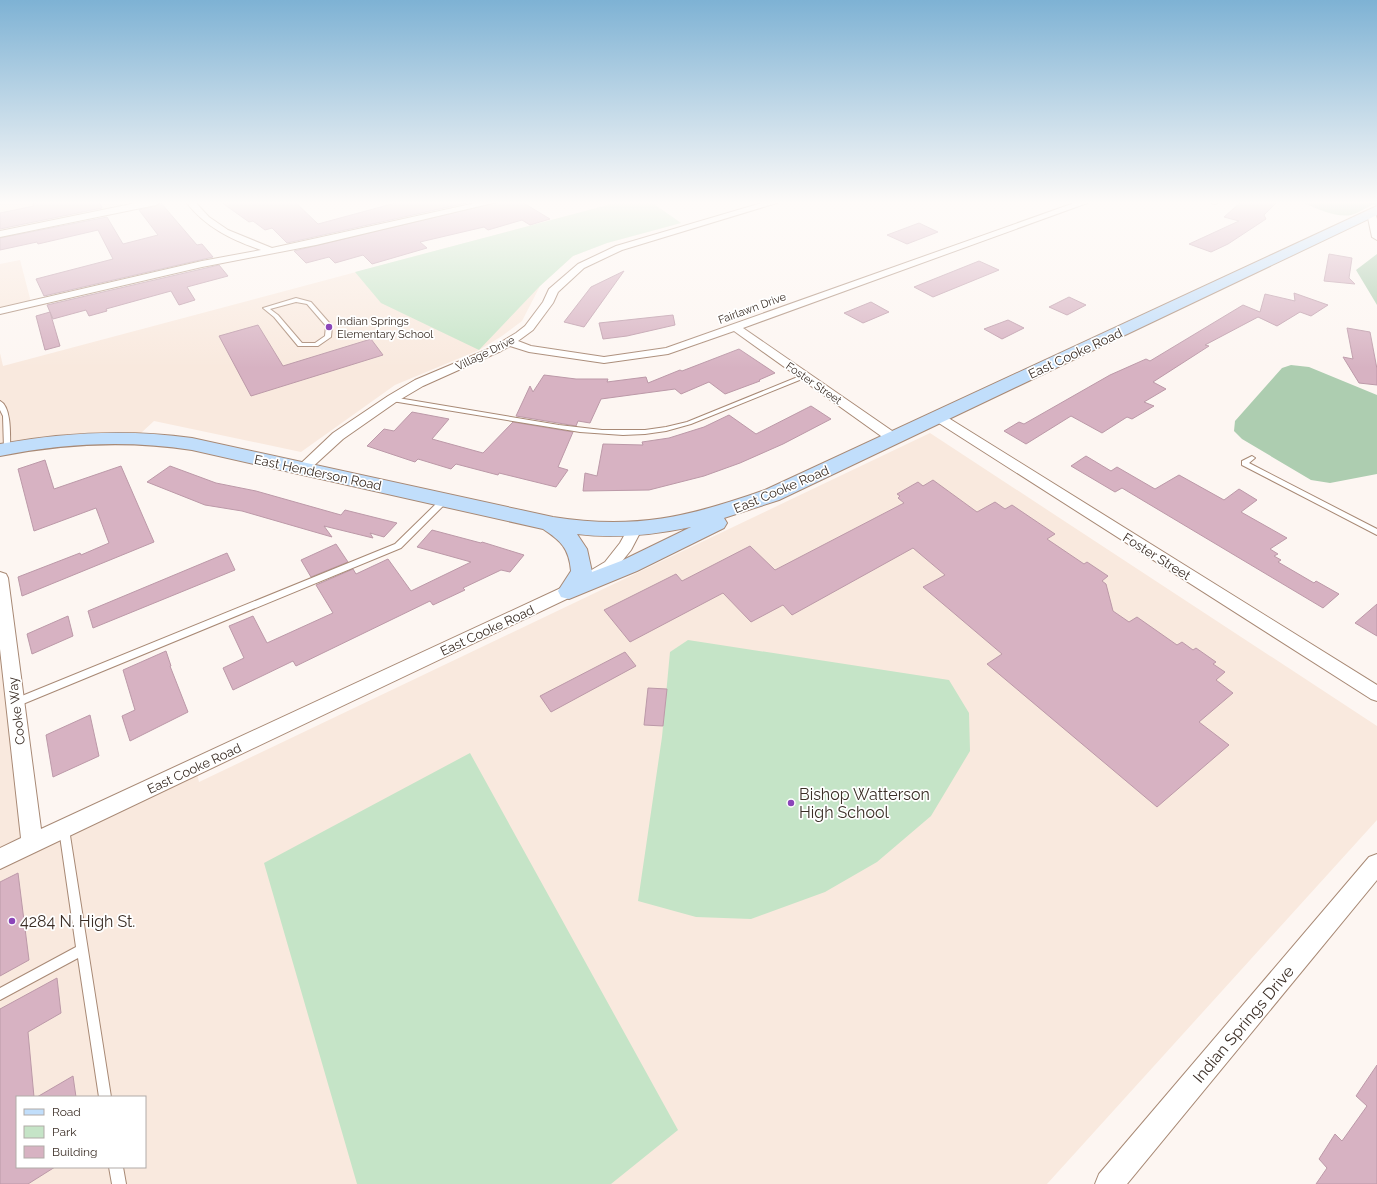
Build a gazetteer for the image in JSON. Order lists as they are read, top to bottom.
{
  "streets": {
    "main road": ["East Cooke Road", "East Henderson Road"],
    "street": [
      "Fairlawn Drive",
      "Village Drive",
      "Foster Street",
      "Cooke Way",
      "Indian Springs Drive"
    ]
  },
  "crossings": [
    ["Fairlawn Drive", "Village Drive"],
    ["Fairlawn Drive", "Foster Street"],
    ["Village Drive", "East Henderson Road"],
    ["East Cooke Road", "Foster Street"],
    ["East Cooke Road", "East Henderson Road"],
    ["East Cooke Road", "Cooke Way"]
  ],
  "places": ["Indian Springs Elementary School", "Bishop Watterson High School", "4284 N. High St."],
  "legend": ["Road", "Park", "Building"]
}
